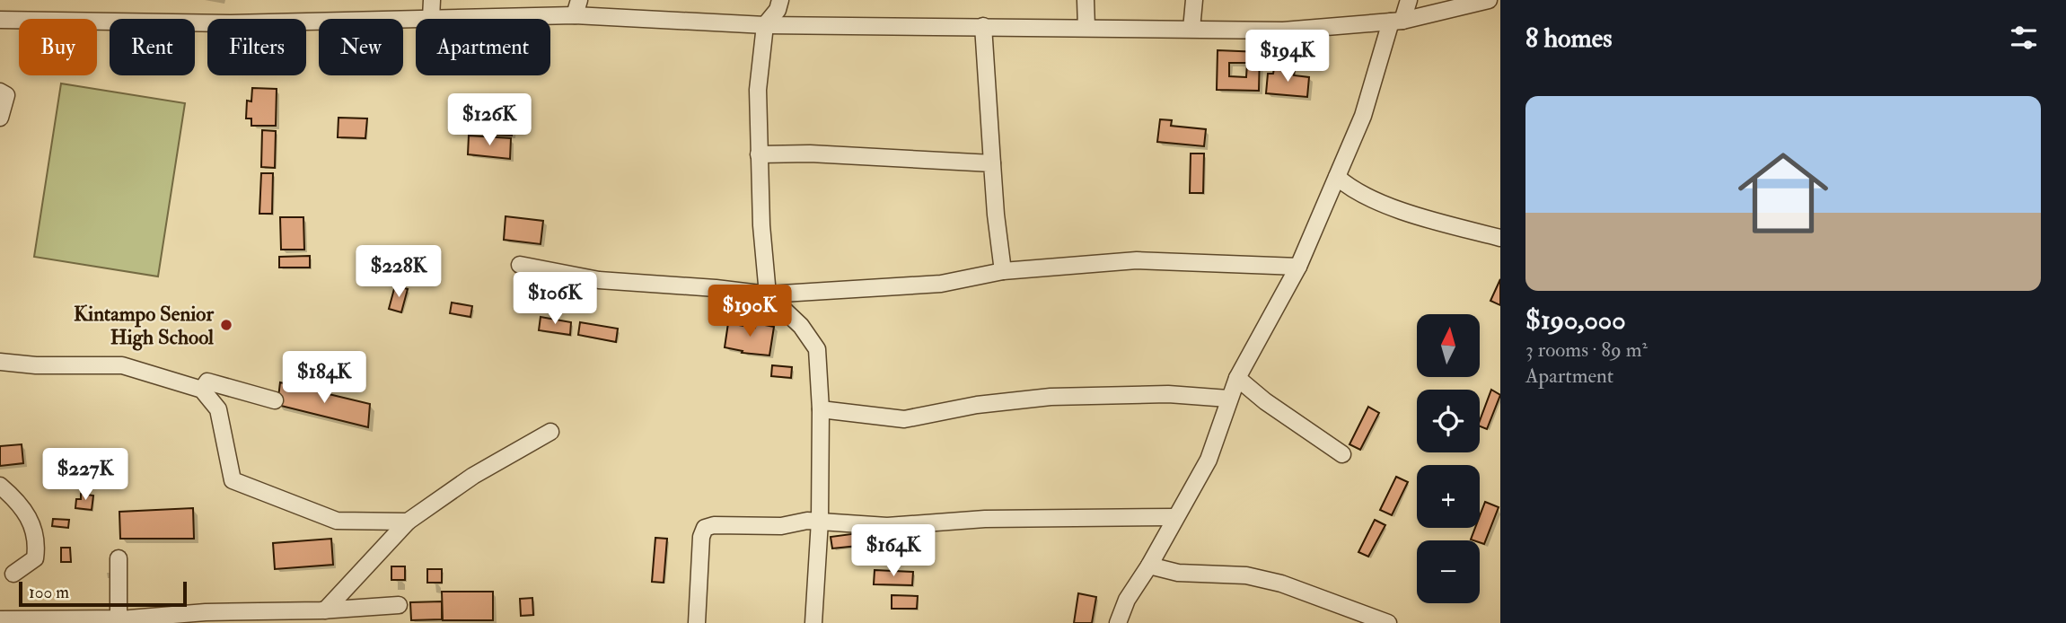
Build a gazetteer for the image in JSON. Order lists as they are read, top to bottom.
{
  "places": ["Kintampo Senior High School"],
  "scale_bar": "100 m",
  "north": "top",
  "page": {
    "heading": "8 homes",
    "chip": [
      "Buy",
      "Rent",
      "Filters",
      "New",
      "Apartment"
    ],
    "price": [
      "$194K",
      "$126K",
      "$228K",
      "$106K",
      "$190K",
      "$184K",
      "$227K",
      "$164K"
    ],
    "list": [
      {
        "name": "$190,000",
        "note": "3 rooms · 89 m² · Apartment"
      }
    ],
    "map_buttons": ["+", "−"],
    "scale": "100 m"
  }
}
